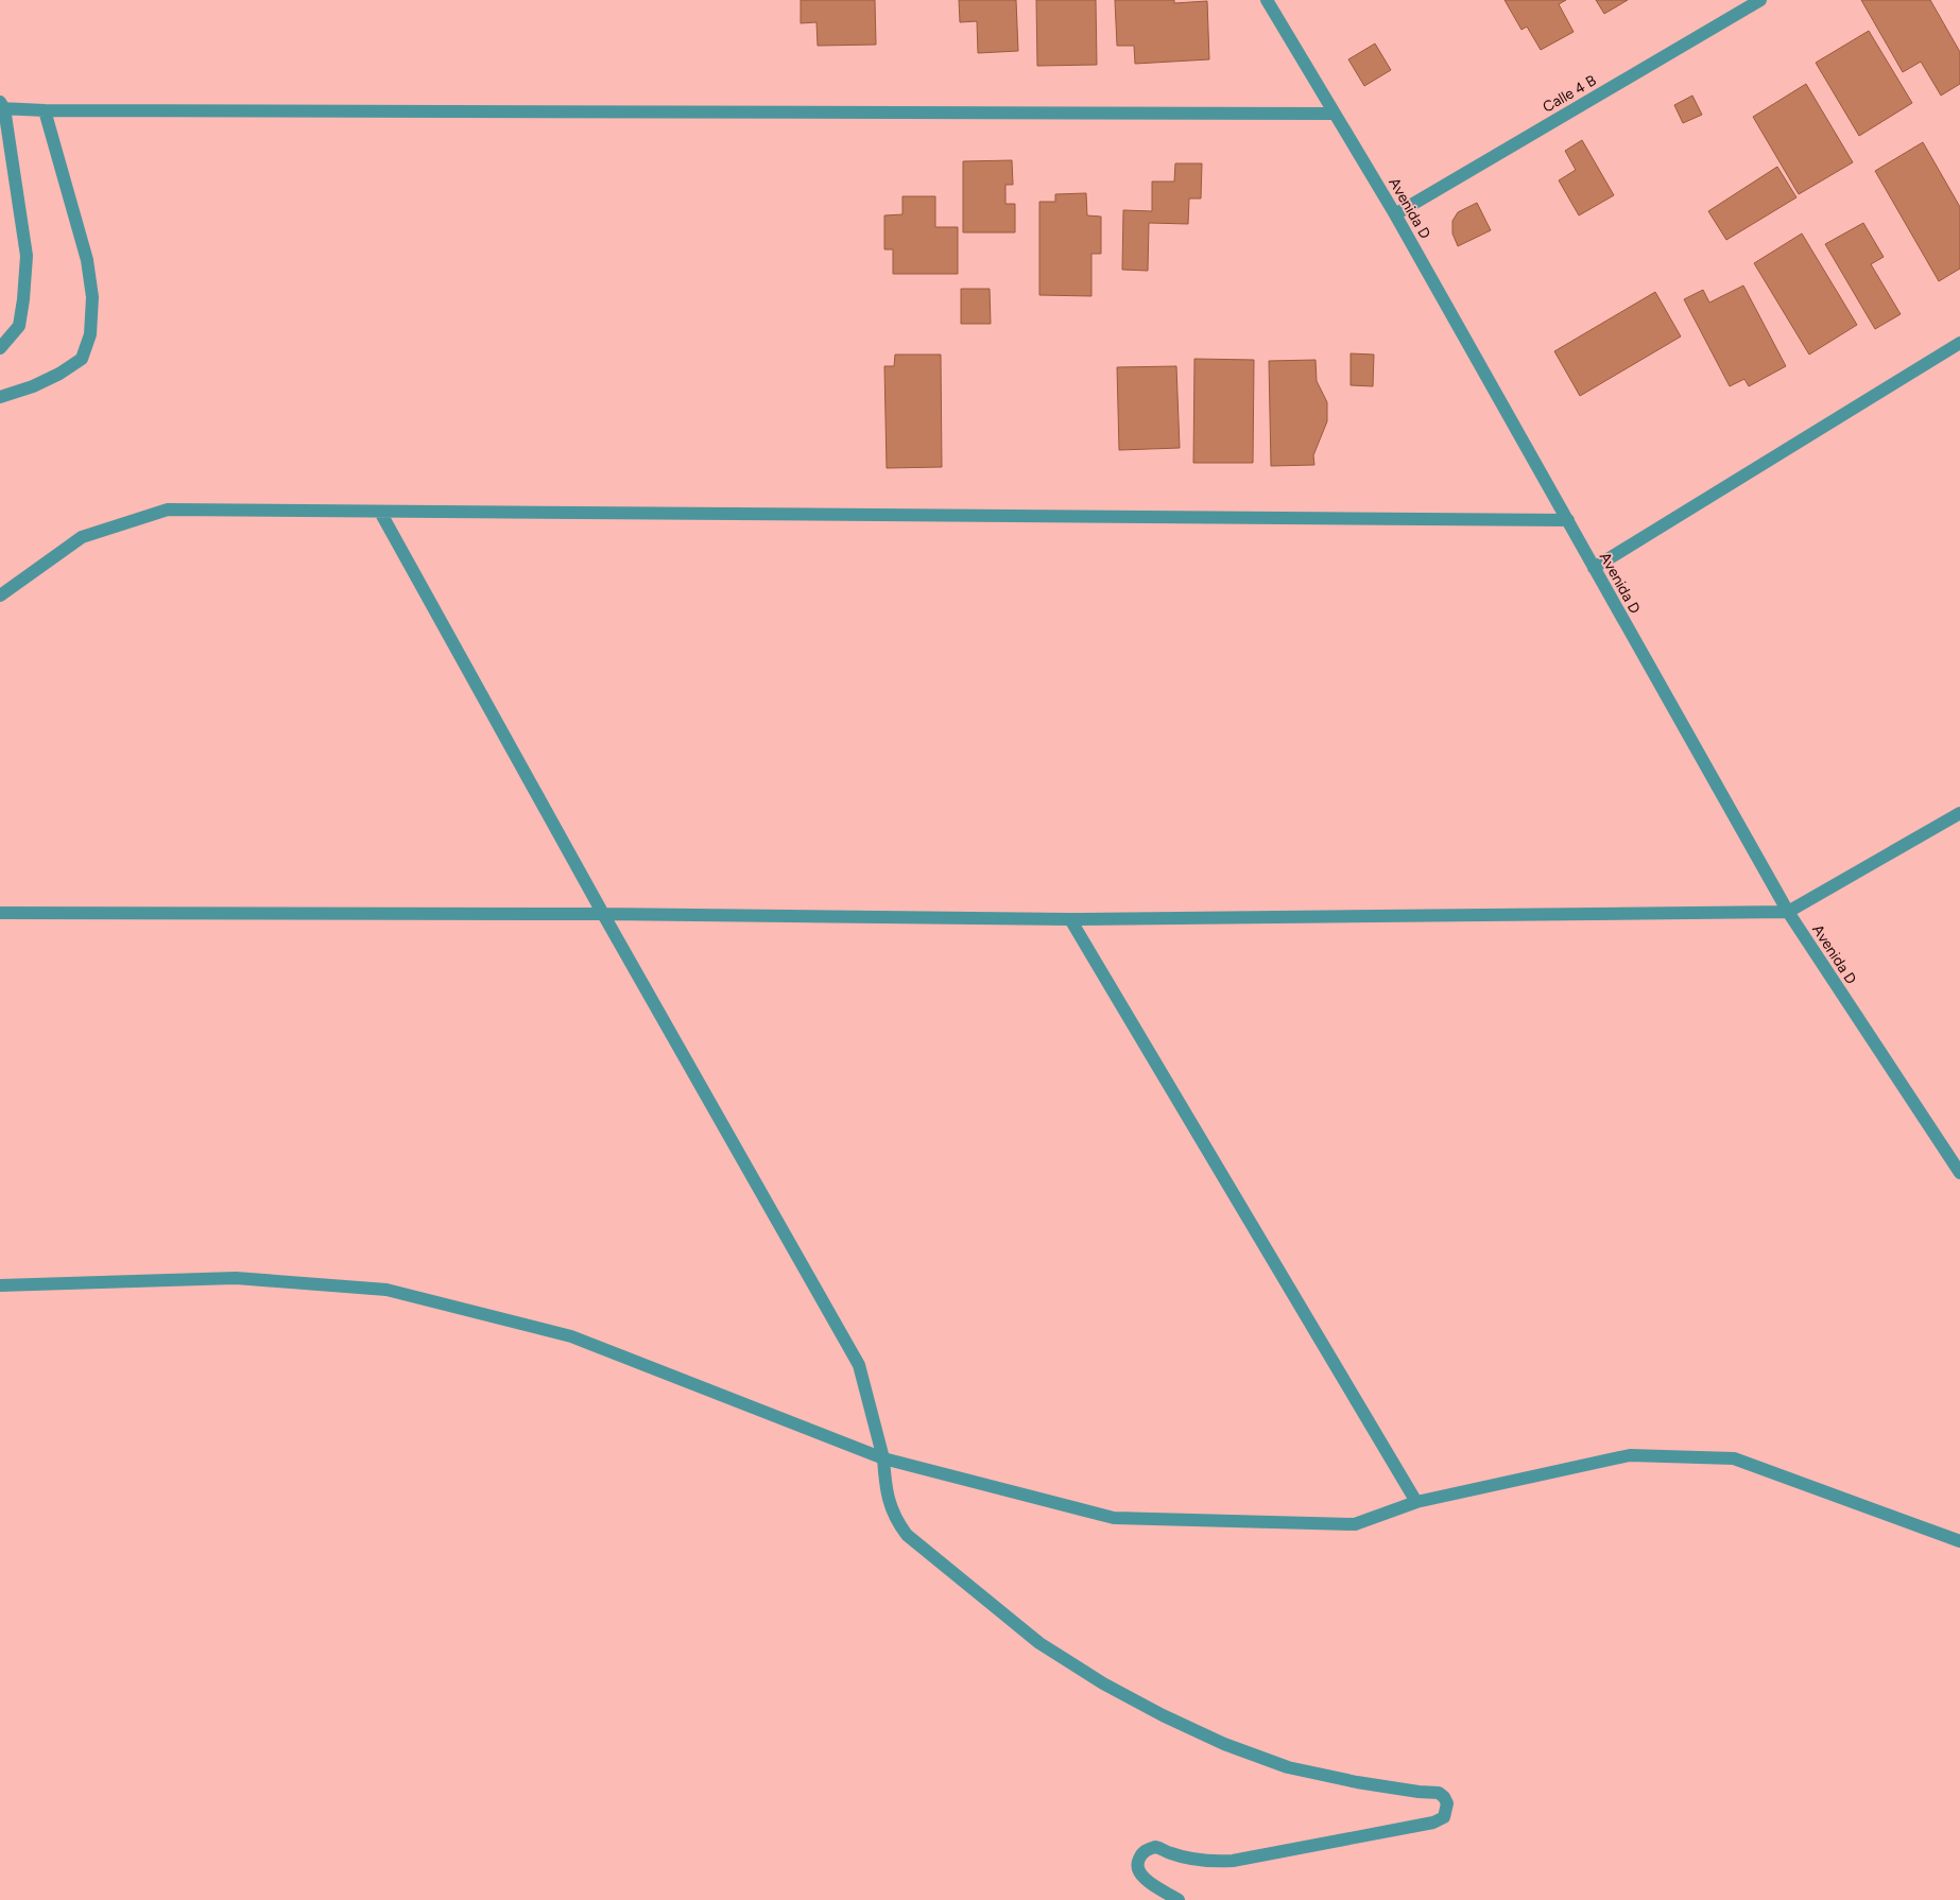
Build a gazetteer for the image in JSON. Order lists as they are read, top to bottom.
{
  "streets": {
    "street": ["Calle 4 B", "Avenida D"]
  },
  "crossings": [
    ["Calle 4 B", "Avenida D"]
  ]
}
